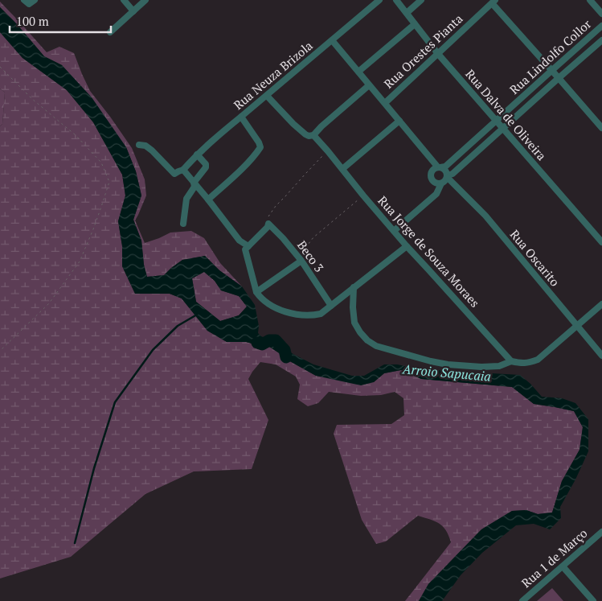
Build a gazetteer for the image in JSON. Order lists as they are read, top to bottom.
{
  "streets": {
    "street": [
      "Rua Orestes Pianta",
      "Rua Lindolfo Collor",
      "Rua Neuza Brizola",
      "Rua Dalva de Oliveira",
      "Rua Jorge de Souza Moraes",
      "Beco 3",
      "Rua Oscarito",
      "Rua 1 de Março"
    ]
  },
  "crossings": [
    ["Rua Orestes Pianta", "Rua Dalva de Oliveira"],
    ["Rua Lindolfo Collor", "Rua Dalva de Oliveira"],
    ["Rua Lindolfo Collor", "Rua Oscarito"]
  ],
  "water": ["Arroio Sapucaia"],
  "scale_bar": "100 m"
}
